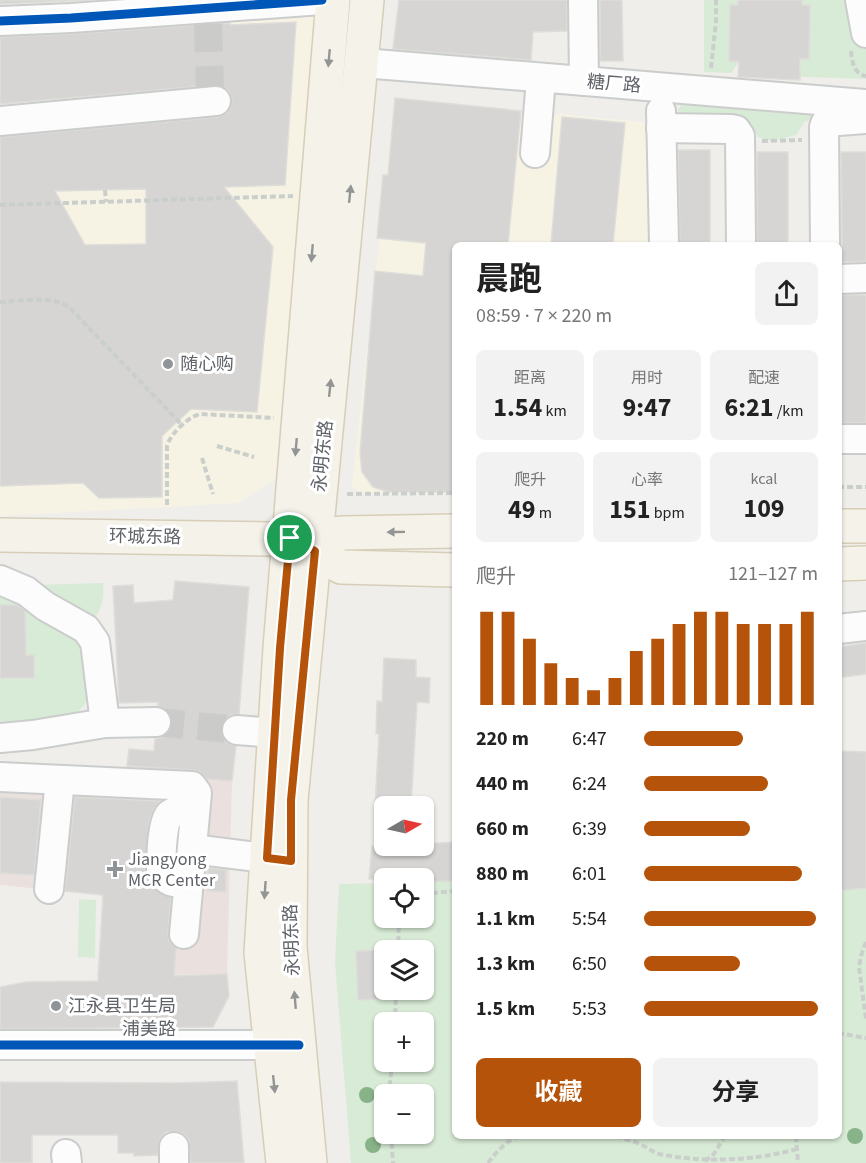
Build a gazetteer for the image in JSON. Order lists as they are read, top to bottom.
{
  "streets": {
    "main road": ["永明东路", "环城东路"],
    "street": ["糖厂路", "浦美路"]
  },
  "crossings": [
    ["糖厂路", "永明东路"],
    ["永明东路", "环城东路"],
    ["永明东路", "浦美路"]
  ],
  "places": {
    "other": ["随心购", "江永县卫生局"],
    "health": ["Jiangyong MCR Center"]
  },
  "north": "right",
  "page": {
    "heading": ["晨跑", "08:59 · 7 × 220 m"],
    "stats": [
      ["距离", "1.54 km"],
      ["用时", "9:47"],
      ["配速", "6:21 /km"],
      ["爬升", "49 m"],
      ["心率", "151 bpm"],
      ["kcal", "109"]
    ],
    "chart": ["爬升", "121–127 m"],
    "list": [
      {
        "name": "220 m",
        "note": "6:47"
      },
      {
        "name": "440 m",
        "note": "6:24"
      },
      {
        "name": "660 m",
        "note": "6:39"
      },
      {
        "name": "880 m",
        "note": "6:01"
      },
      {
        "name": "1.1 km",
        "note": "5:54"
      },
      {
        "name": "1.3 km",
        "note": "6:50"
      },
      {
        "name": "1.5 km",
        "note": "5:53"
      }
    ],
    "map_buttons": ["+", "−"],
    "buttons": ["收藏", "分享"]
  }
}
